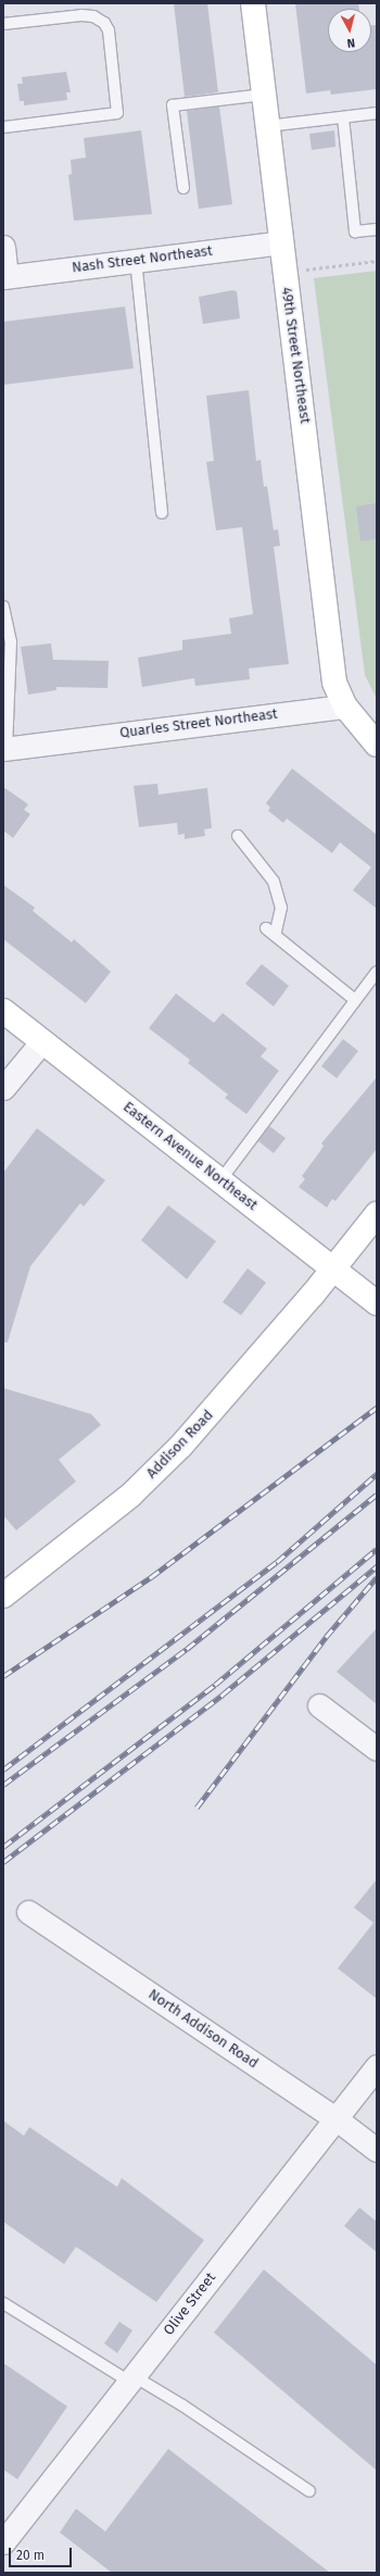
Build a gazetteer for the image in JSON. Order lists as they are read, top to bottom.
{
  "streets": {
    "street": [
      "Nash Street Northeast",
      "49th Street Northeast",
      "Quarles Street Northeast",
      "Eastern Avenue Northeast",
      "Addison Road",
      "North Addison Road",
      "Olive Street"
    ]
  },
  "crossings": [
    ["Nash Street Northeast", "49th Street Northeast"],
    ["49th Street Northeast", "Quarles Street Northeast"],
    ["Eastern Avenue Northeast", "Addison Road"],
    ["North Addison Road", "Olive Street"]
  ],
  "scale_bar": "20 m",
  "north": "bottom"
}
